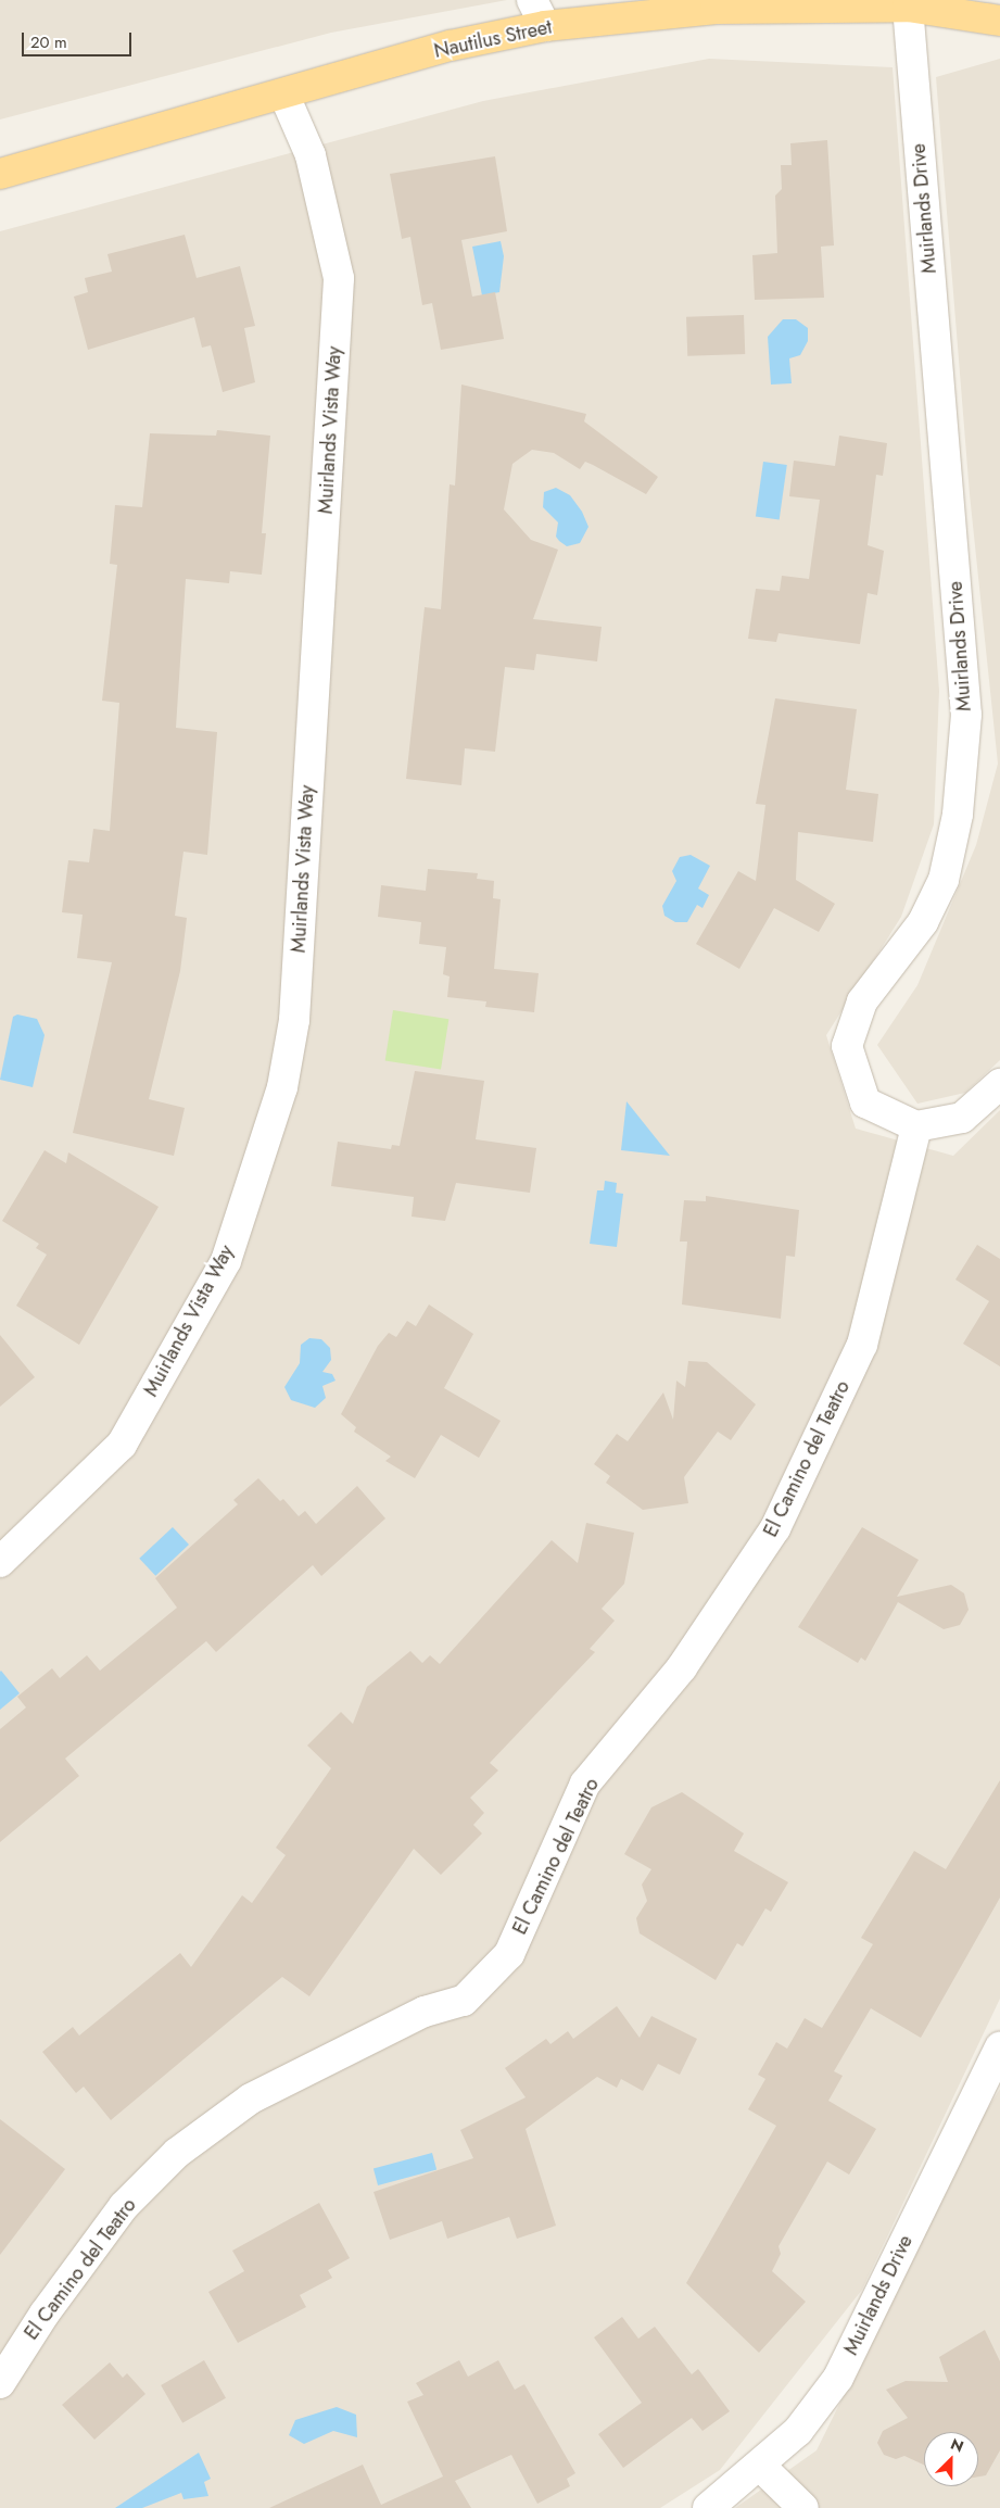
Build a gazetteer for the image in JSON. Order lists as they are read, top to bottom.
{
  "streets": {
    "main road": ["Nautilus Street"],
    "street": ["Muirlands Drive", "Muirlands Vista Way", "El Camino del Teatro"]
  },
  "crossings": [
    ["Nautilus Street", "Muirlands Drive"],
    ["Nautilus Street", "Muirlands Vista Way"],
    ["Muirlands Drive", "El Camino del Teatro"]
  ],
  "scale_bar": "20 m",
  "north": "top right"
}
